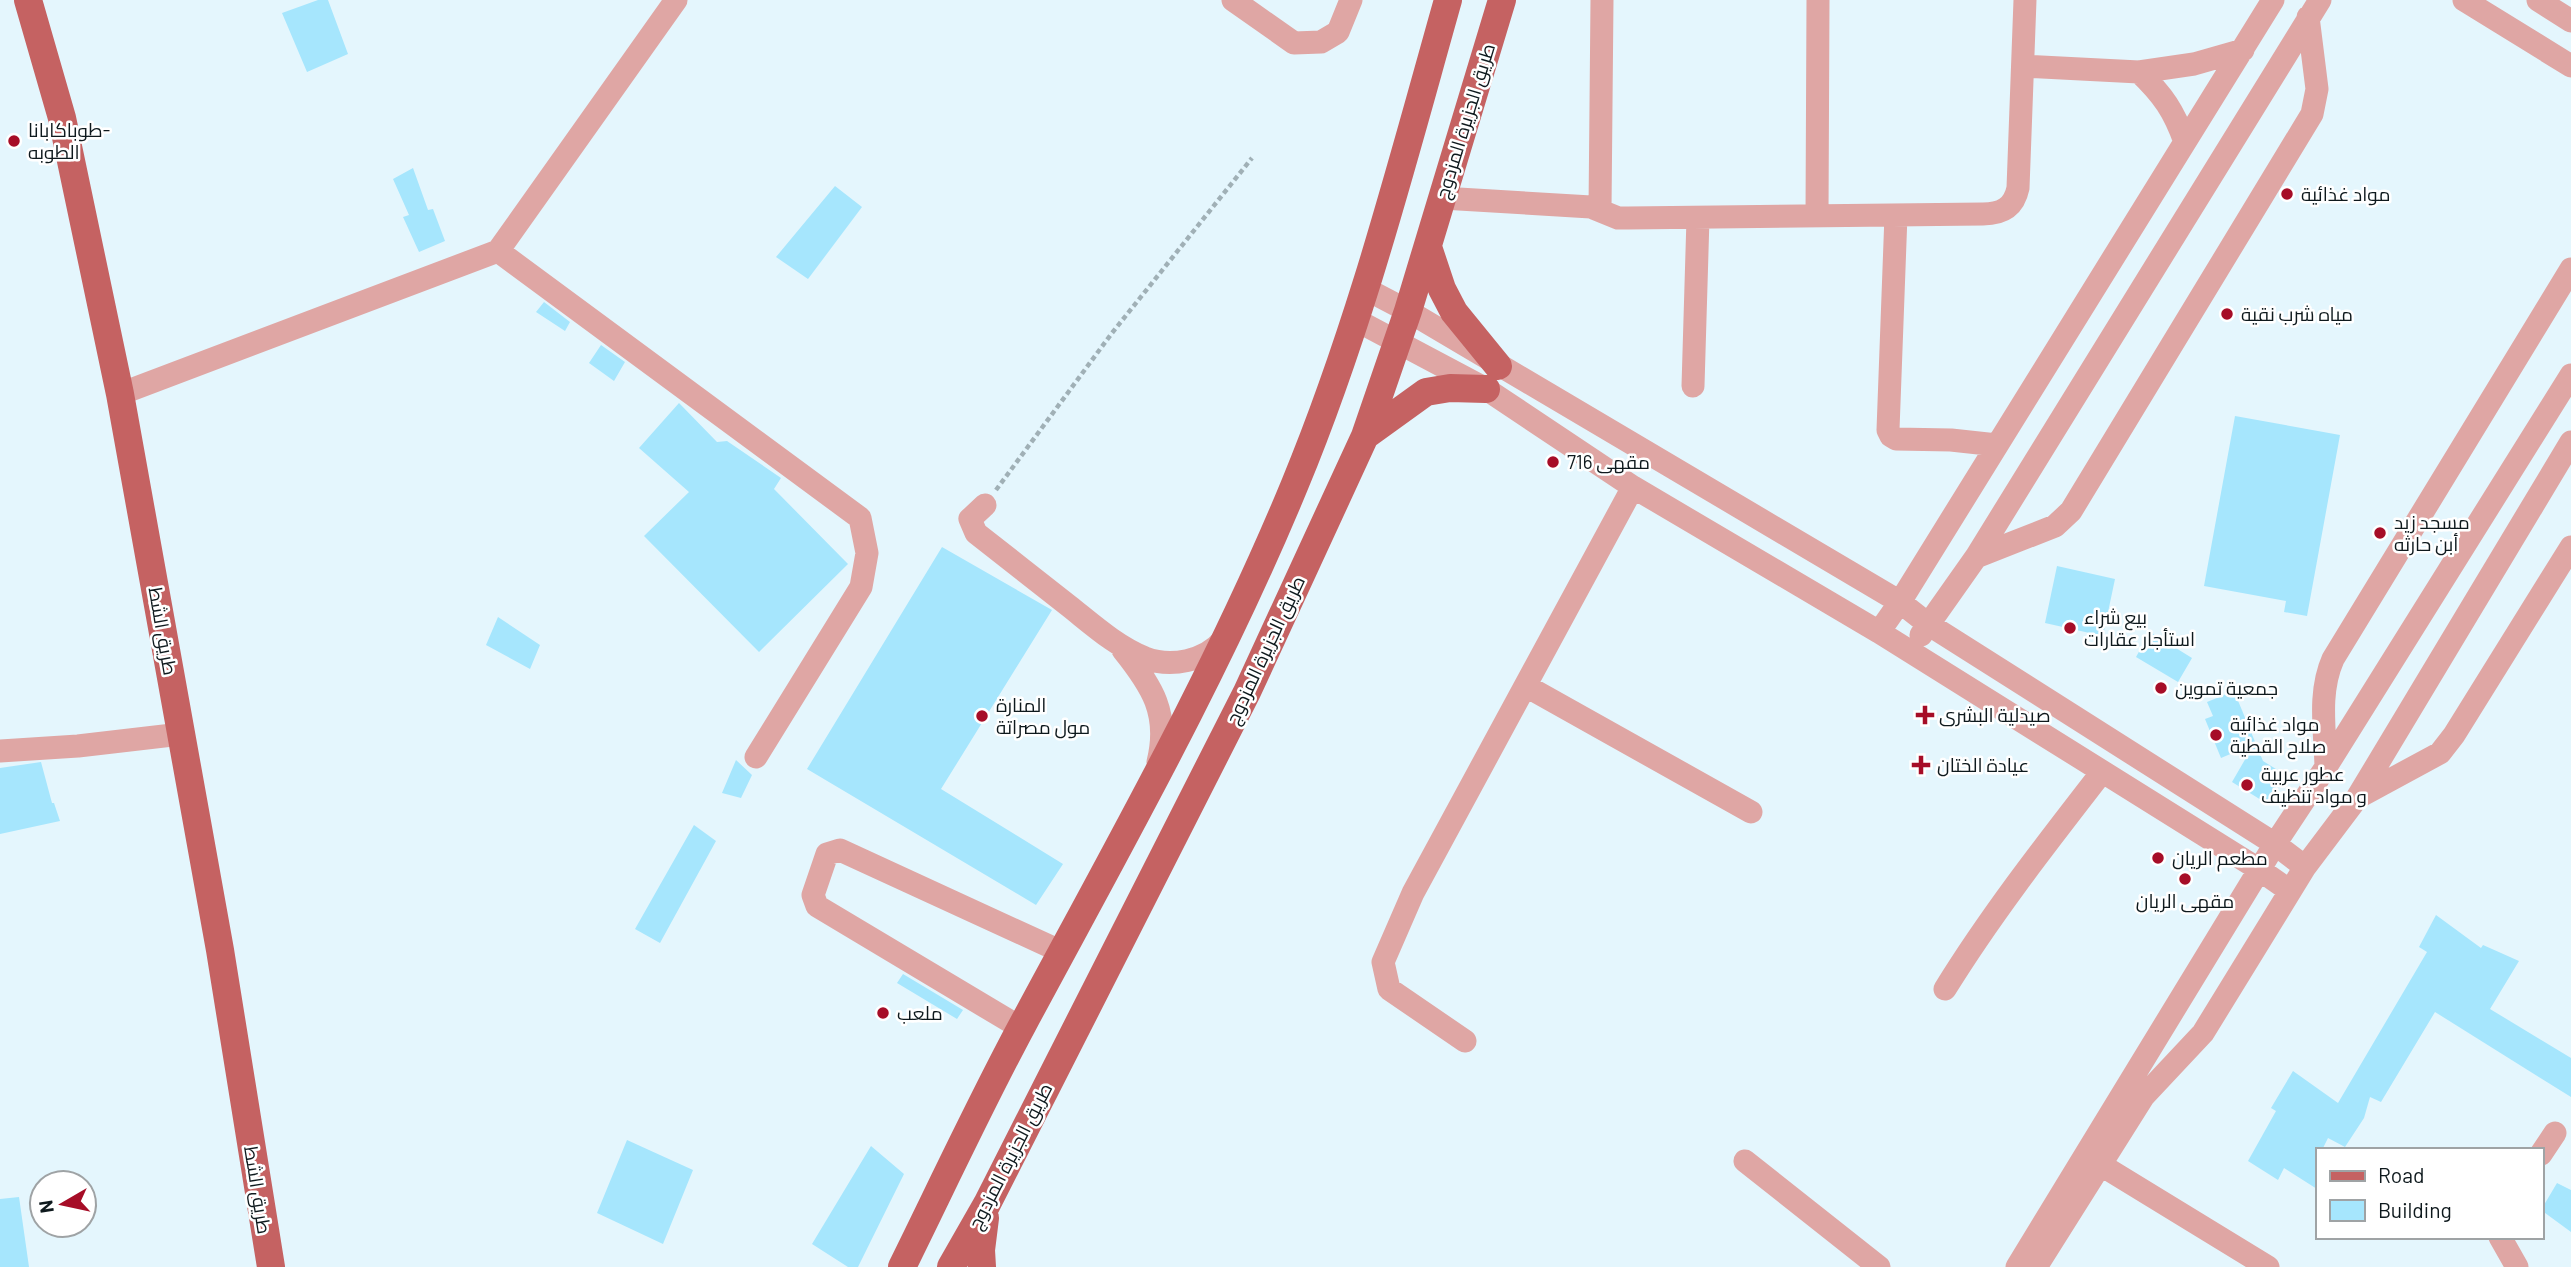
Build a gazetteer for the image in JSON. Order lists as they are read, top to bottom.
{
  "streets": {
    "main road": ["طريق الجزيرة المزدوج", "طريق الشط"]
  },
  "places": {
    "other": [
      "طوباكابانا- الطوبه",
      "مواد غذائية",
      "مياه شرب نقية",
      "مقهى 716",
      "مسجد زيد أبن حارثه",
      "بيع شراء استأجار عقارات",
      "جمعية تموين",
      "المنارة مول مصراتة",
      "مواد غذائية صلاح القطية",
      "عطور عربية و مواد تنظيف",
      "مطعم الريان",
      "مقهى الريان",
      "ملعب"
    ],
    "health": ["صيدلية البشرى", "عيادة الختان"]
  },
  "legend": ["Road", "Building"],
  "north": "left"
}
